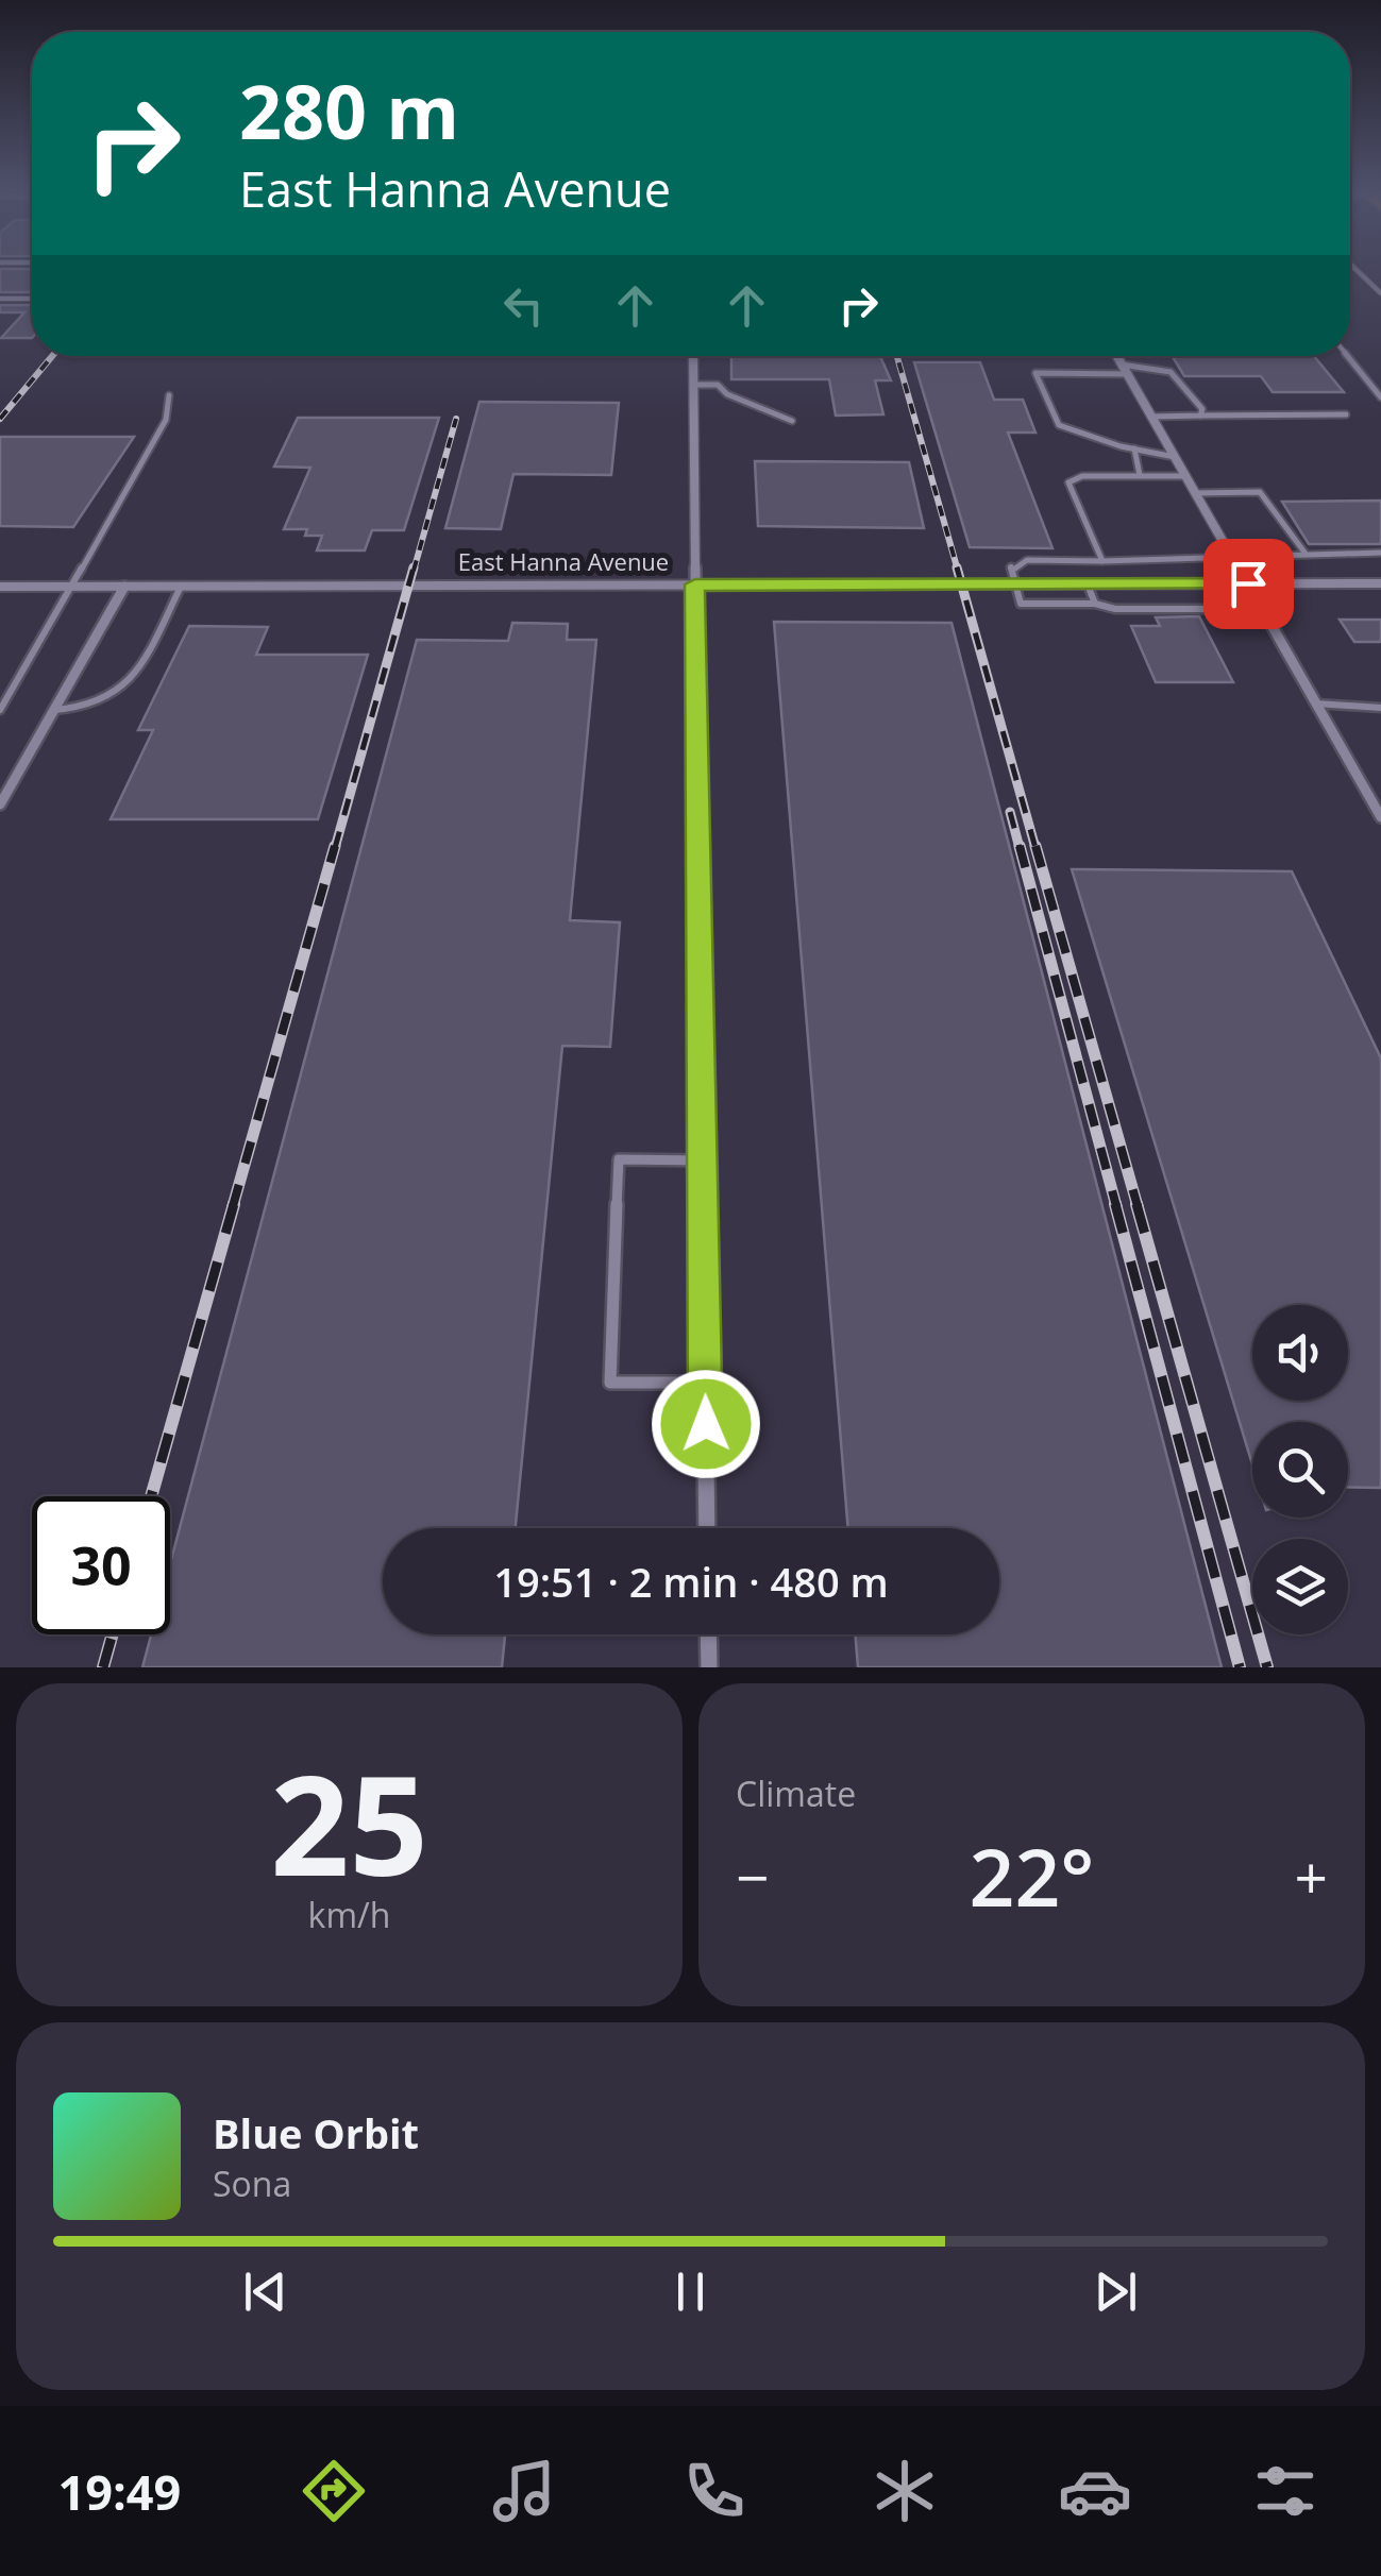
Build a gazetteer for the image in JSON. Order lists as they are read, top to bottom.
{
  "streets": {
    "street": ["East Hanna Avenue"]
  },
  "page": {
    "turn": ["280 m", "East Hanna Avenue"],
    "limit": "30",
    "trip": "19:51 · 2 min · 480 m",
    "tile": [
      ["25", "km/h"],
      "Climate"
    ],
    "heat": ["−", "22°", "+"],
    "song": ["Blue Orbit", "Sona"],
    "tabs": "19:49"
  }
}
